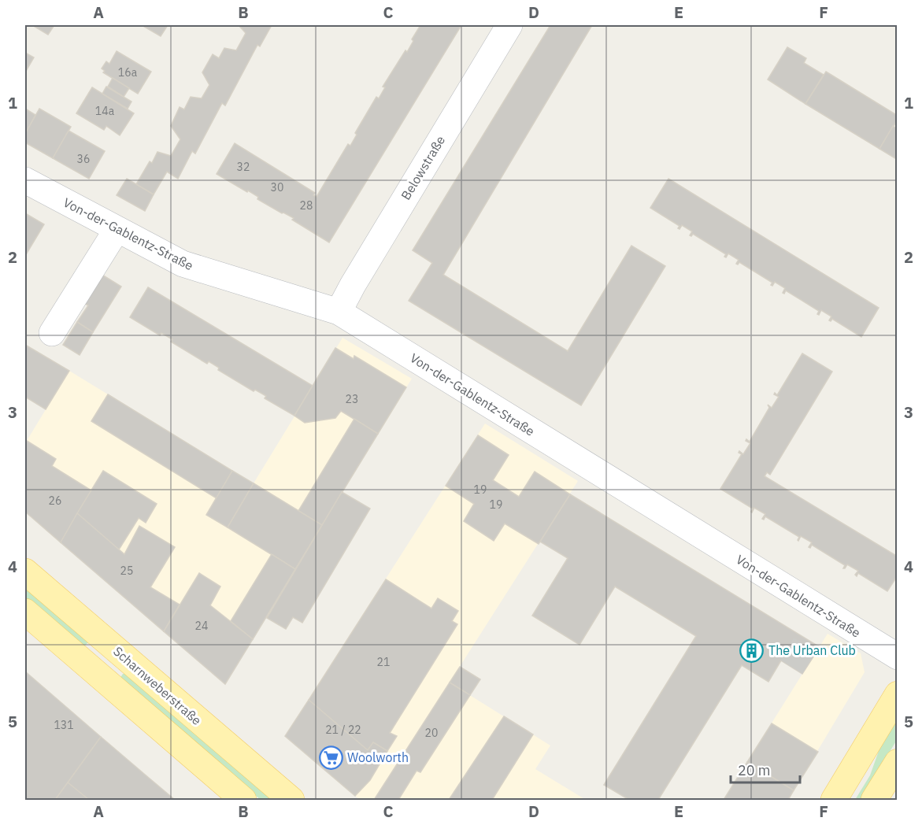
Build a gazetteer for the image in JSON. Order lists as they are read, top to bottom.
{
  "streets": {
    "main road": ["Scharnweberstraße"],
    "street": ["Belowstraße", "Von-der-Gablentz-Straße"]
  },
  "crossings": [
    ["Belowstraße", "Von-der-Gablentz-Straße"]
  ],
  "places": {
    "building": ["The Urban Club"],
    "supermarket": ["Woolworth"]
  },
  "house_numbers": [
    "16a",
    "14a",
    "36",
    "32",
    "30",
    "28",
    "23",
    "19",
    "26",
    "19",
    "25",
    "24",
    "21",
    "131",
    "21 / 22",
    "20"
  ],
  "scale_bar": "20 m",
  "grid": {
    "columns": [
      "A",
      "B",
      "C",
      "D",
      "E",
      "F"
    ],
    "rows": [
      "1",
      "2",
      "3",
      "4",
      "5"
    ]
  }
}
